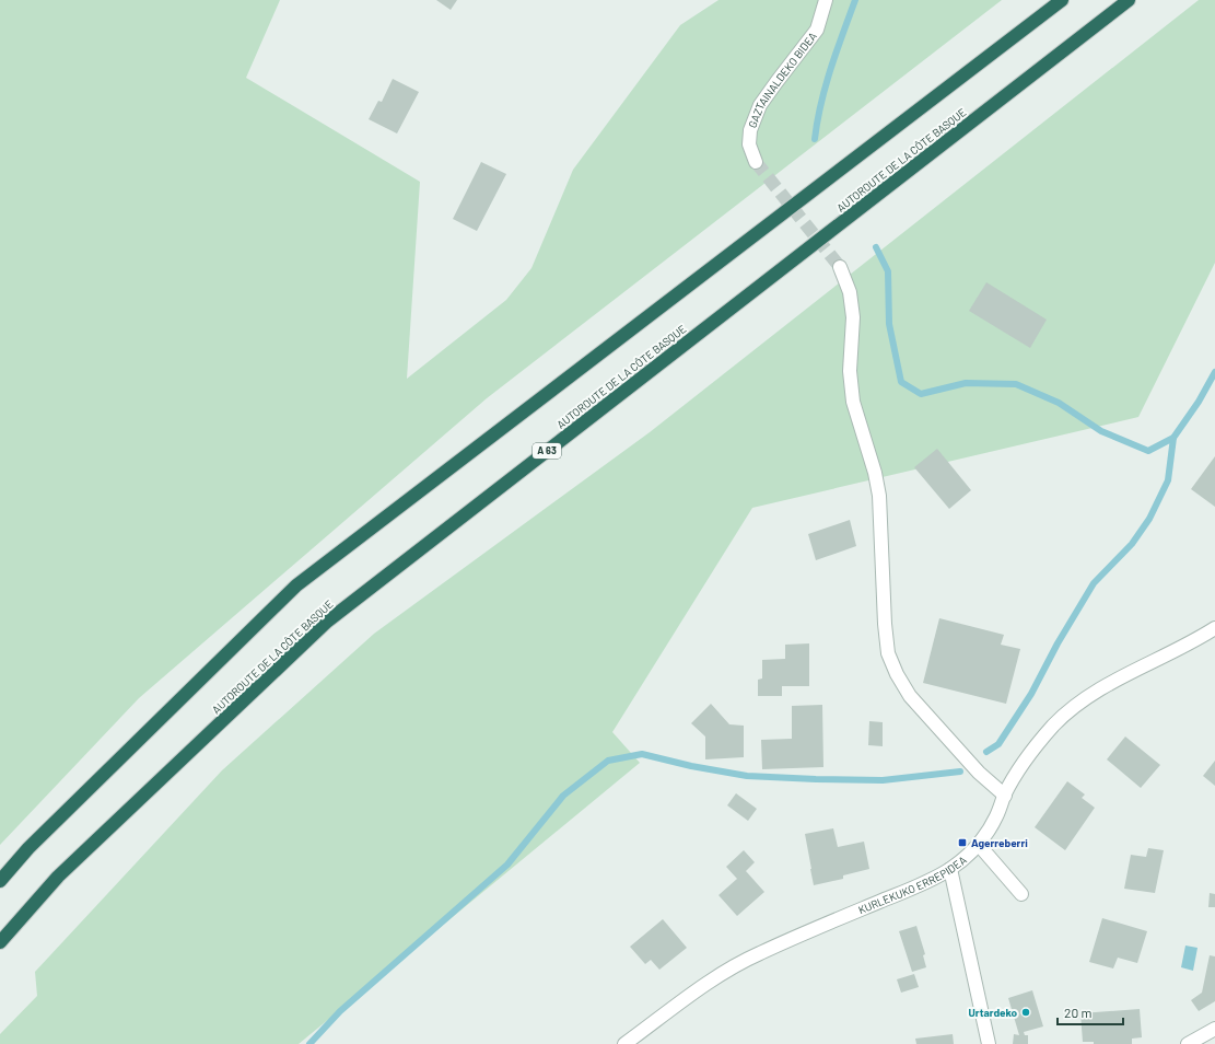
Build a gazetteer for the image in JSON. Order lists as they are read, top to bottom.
{
  "streets": {
    "highway": ["AUTOROUTE DE LA CÔTE BASQUE", "A 63"],
    "street": ["GAZTAINALDEKO BIDEA", "KURLEKUKO ERREPIDEA"]
  },
  "places": {
    "transit": ["Agerreberri"],
    "other": ["Urtardeko"]
  },
  "scale_bar": "20 m"
}
